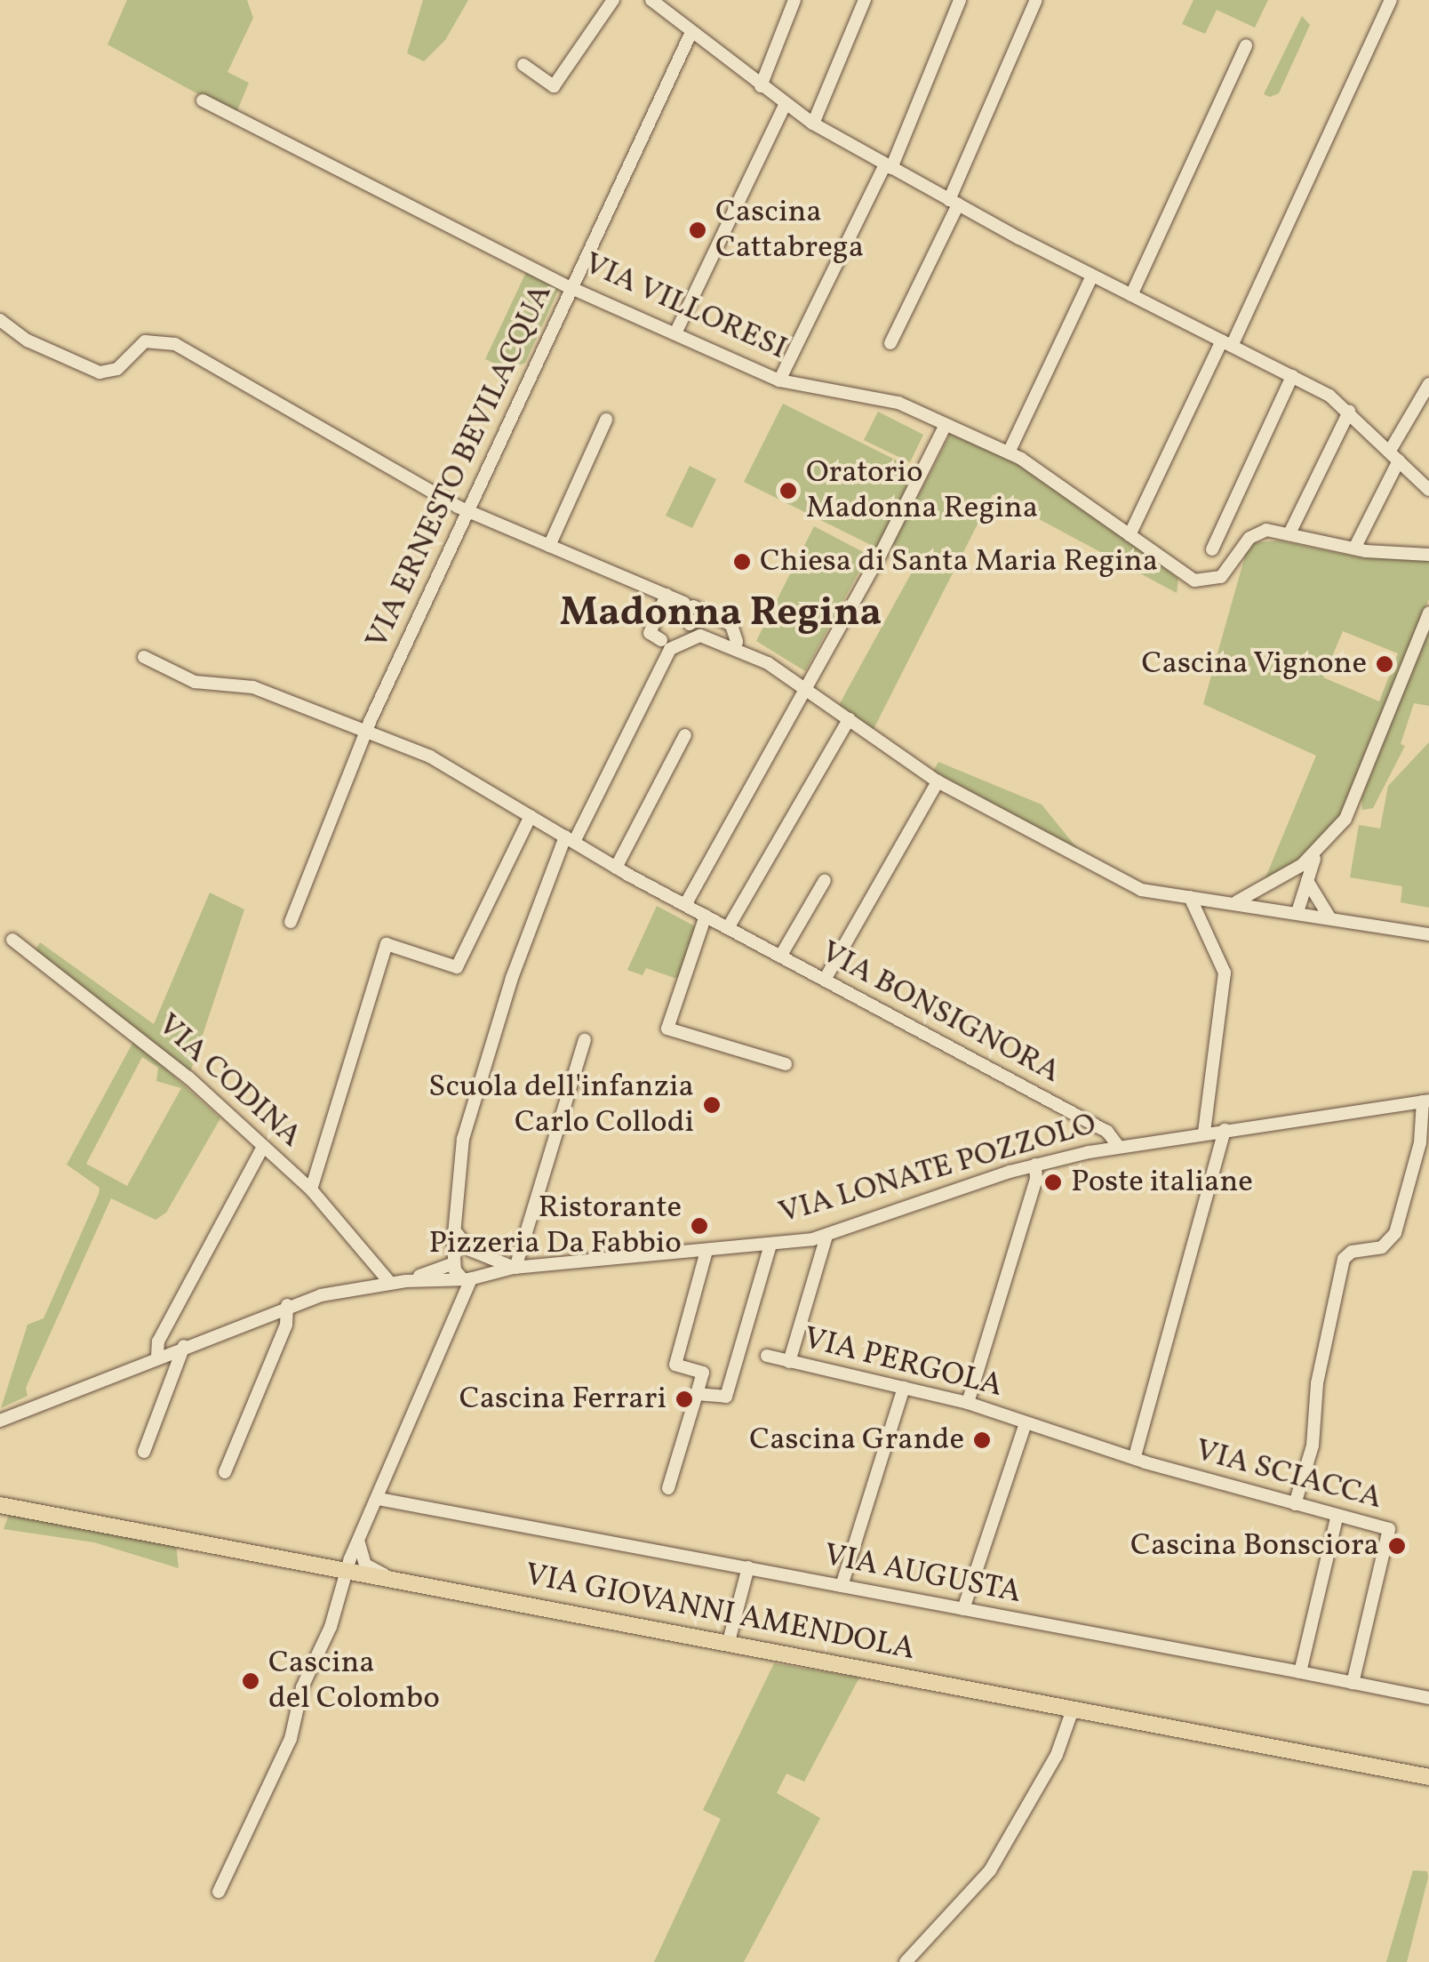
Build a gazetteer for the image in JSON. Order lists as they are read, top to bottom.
{
  "streets": {
    "main road": ["VIA GIOVANNI AMENDOLA"],
    "street": [
      "VIA VILLORESI",
      "VIA ERNESTO BEVILACQUA",
      "VIA BONSIGNORA",
      "VIA CODINA",
      "VIA LONATE POZZOLO",
      "VIA PERGOLA",
      "VIA SCIACCA",
      "VIA AUGUSTA"
    ]
  },
  "crossings": [
    ["VIA VILLORESI", "VIA ERNESTO BEVILACQUA"],
    ["VIA ERNESTO BEVILACQUA", "VIA BONSIGNORA"],
    ["VIA BONSIGNORA", "VIA LONATE POZZOLO"],
    ["VIA PERGOLA", "VIA SCIACCA"],
    ["VIA SCIACCA", "VIA AUGUSTA"]
  ],
  "districts": ["Madonna Regina"],
  "places": [
    "Cascina Cattabrega",
    "Oratorio Madonna Regina",
    "Chiesa di Santa Maria Regina",
    "Cascina Vignone",
    "Scuola dell'infanzia Carlo Collodi",
    "Poste italiane",
    "Ristorante Pizzeria Da Fabbio",
    "Cascina Ferrari",
    "Cascina Grande",
    "Cascina Bonsciora",
    "Cascina del Colombo"
  ]
}
